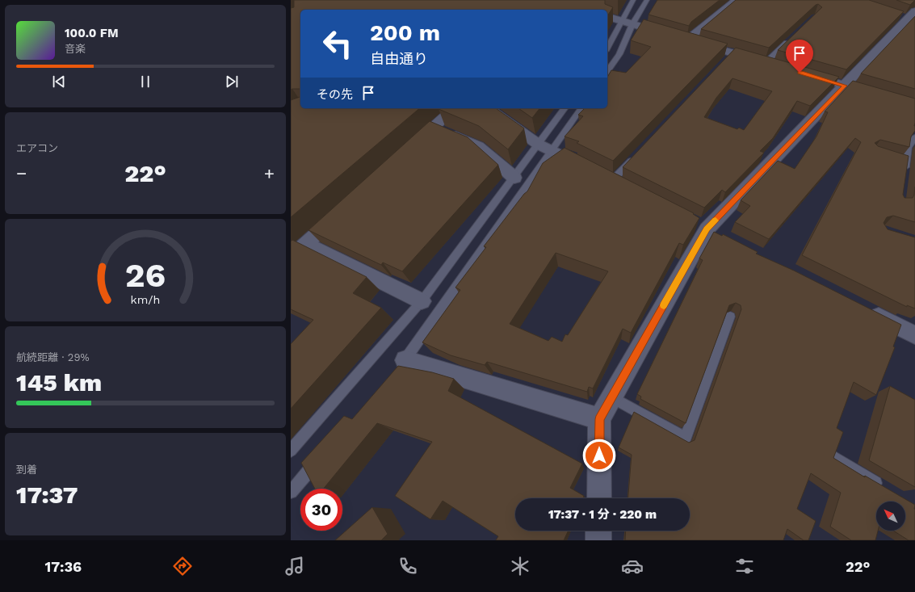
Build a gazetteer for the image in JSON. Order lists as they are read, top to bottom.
{
  "north": "top left",
  "page": {
    "turn": ["200 m", "自由通り"],
    "song": ["100.0 FM", "音楽"],
    "then": "その先",
    "tile": [
      "エアコン",
      ["航続距離 · 29%", "145 km"],
      ["到着", "17:37"]
    ],
    "heat": ["−", "22°", "+"],
    "limit": "30",
    "trip": "17:37 · 1 分 · 220 m",
    "tabs": ["17:36", "22°"],
    "gauge": ["26", "km/h"]
  }
}
